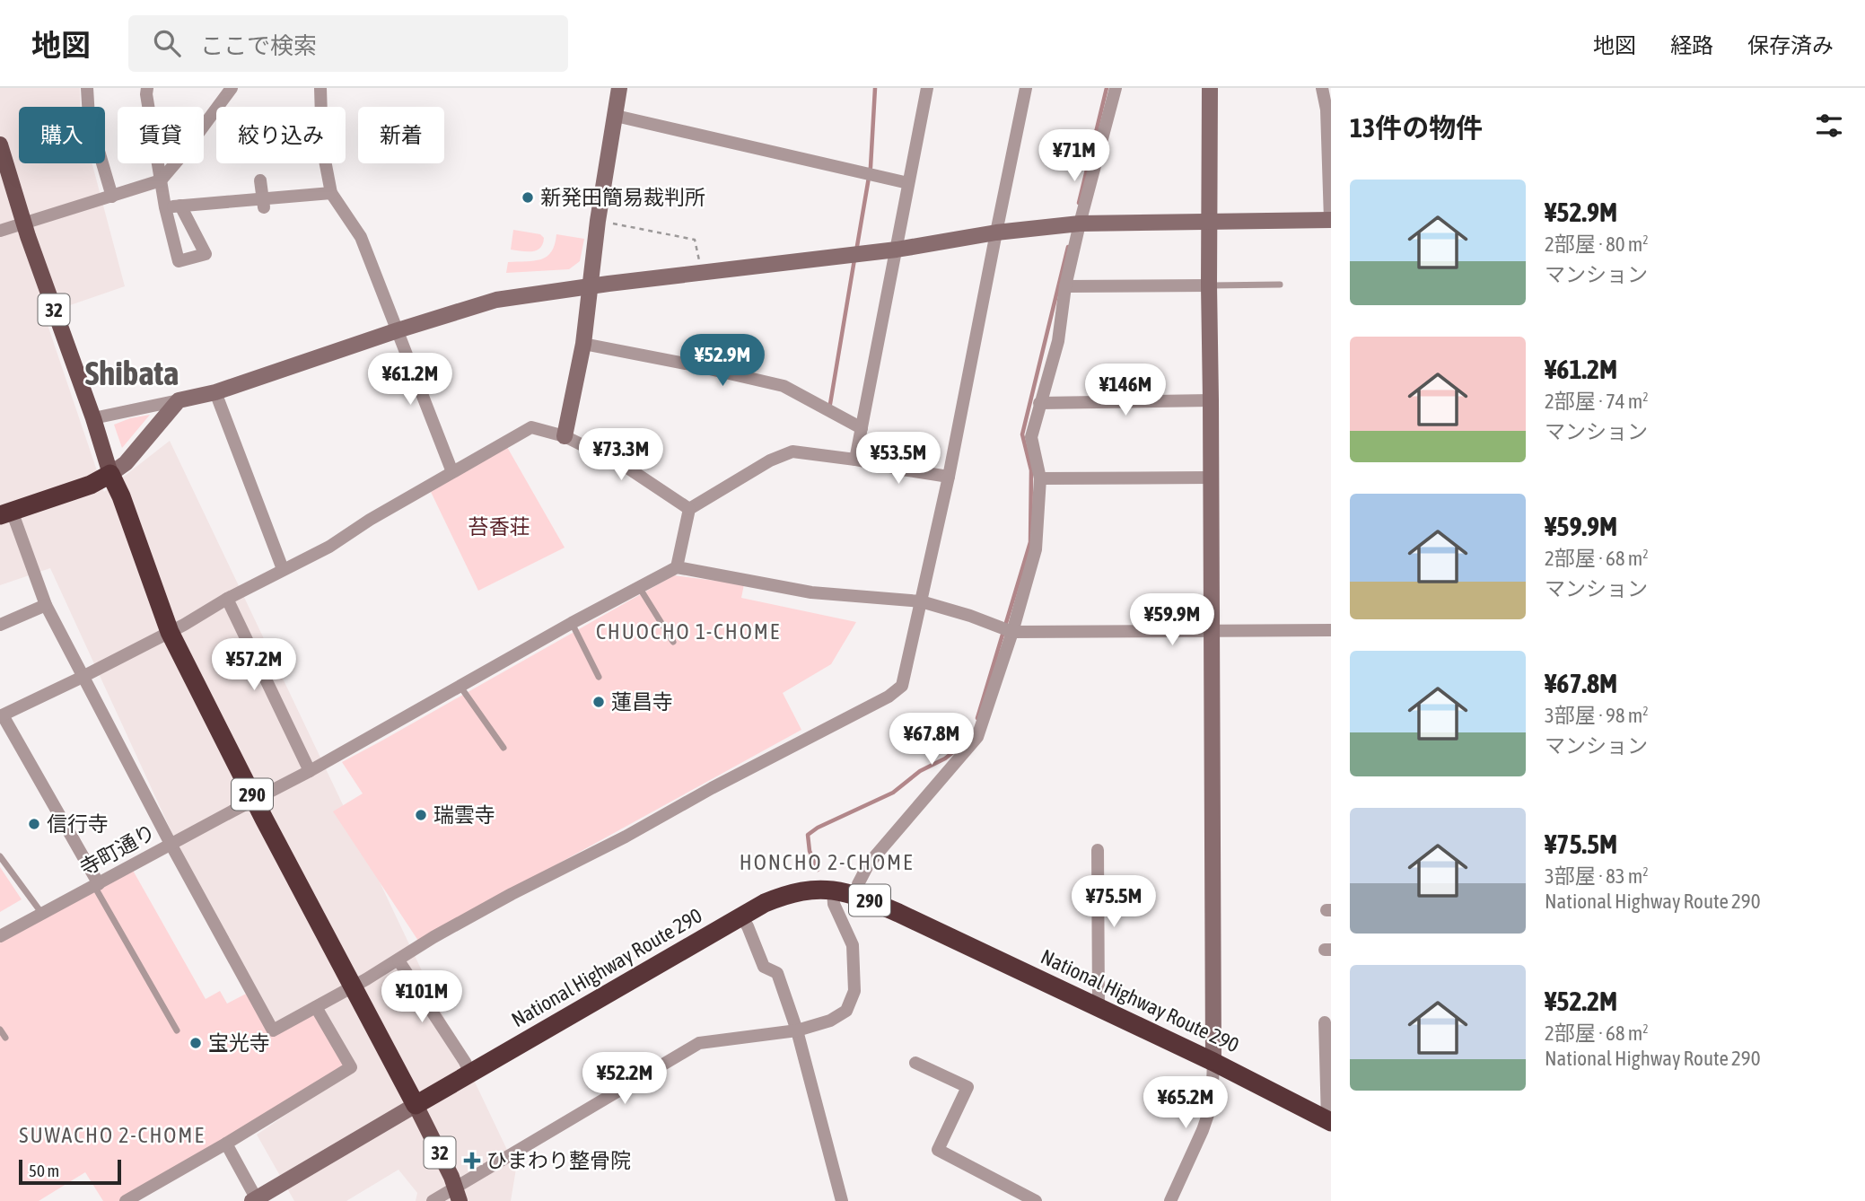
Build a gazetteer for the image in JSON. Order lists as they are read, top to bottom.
{
  "streets": {
    "highway": ["290", "National Highway Route 290"],
    "main road": ["32"],
    "street": ["寺町通り"]
  },
  "crossings": [
    ["32", "290"],
    ["32", "National Highway Route 290"],
    ["290", "寺町通り"],
    ["290", "National Highway Route 290"]
  ],
  "districts": [
    "Shibata",
    "CHUOCHO 1-CHOME",
    "HONCHO 2-CHOME",
    "SUWACHO 2-CHOME"
  ],
  "parks": ["苔香荘"],
  "places": {
    "other": [
      "新発田簡易裁判所",
      "蓮昌寺",
      "瑞雲寺",
      "信行寺",
      "宝光寺"
    ],
    "health": ["ひまわり整骨院"]
  },
  "scale_bar": "50 m",
  "page": {
    "header": "地図",
    "search": "ここで検索",
    "nav": ["地図", "経路", "保存済み"],
    "heading": "13件の物件",
    "chip": [
      "購入",
      "賃貸",
      "絞り込み",
      "新着"
    ],
    "price": [
      "¥71M",
      "¥52.9M",
      "¥61.2M",
      "¥146M",
      "¥73.3M",
      "¥53.5M",
      "¥59.9M",
      "¥57.2M",
      "¥67.8M",
      "¥75.5M",
      "¥101M",
      "¥52.2M",
      "¥65.2M"
    ],
    "list": [
      {
        "name": "¥52.9M",
        "note": "2部屋 · 80 m² · マンション"
      },
      {
        "name": "¥61.2M",
        "note": "2部屋 · 74 m² · マンション"
      },
      {
        "name": "¥59.9M",
        "note": "2部屋 · 68 m² · マンション"
      },
      {
        "name": "¥67.8M",
        "note": "3部屋 · 98 m² · マンション"
      },
      {
        "name": "¥75.5M",
        "note": "3部屋 · 83 m² · National Highway Route 290"
      },
      {
        "name": "¥52.2M",
        "note": "2部屋 · 68 m² · National Highway Route 290"
      }
    ],
    "scale": "50 m"
  }
}
